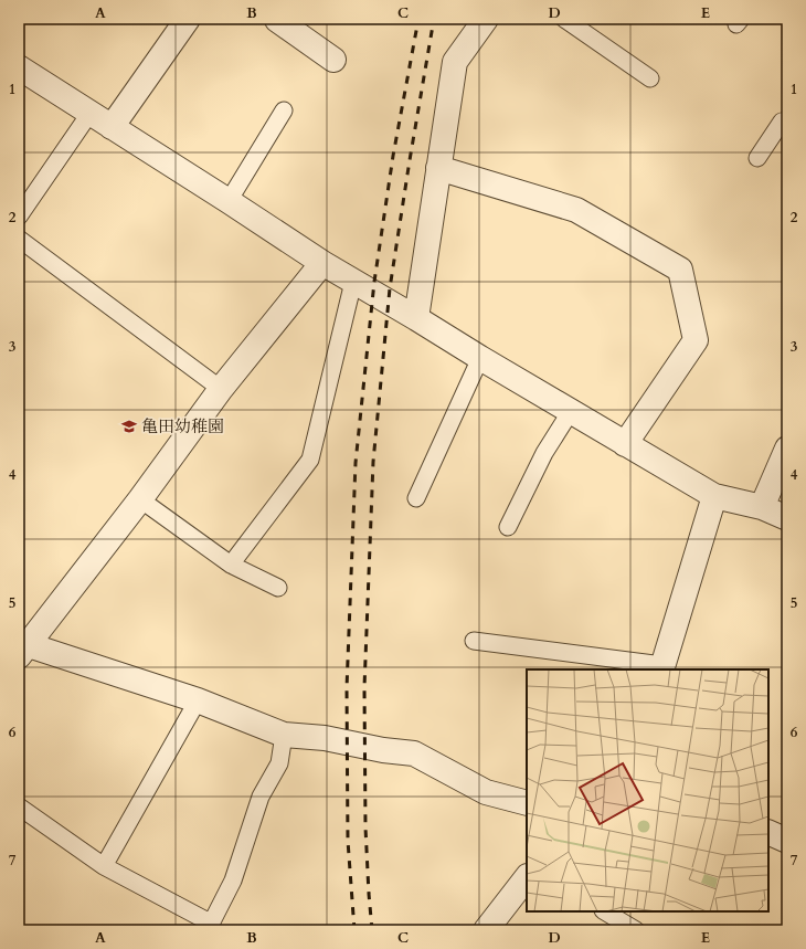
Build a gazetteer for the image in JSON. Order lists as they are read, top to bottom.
{
  "places": {
    "school or university": ["亀田幼稚園"]
  },
  "grid": {
    "columns": [
      "A",
      "B",
      "C",
      "D",
      "E"
    ],
    "rows": [
      "1",
      "2",
      "3",
      "4",
      "5",
      "6",
      "7"
    ]
  }
}
